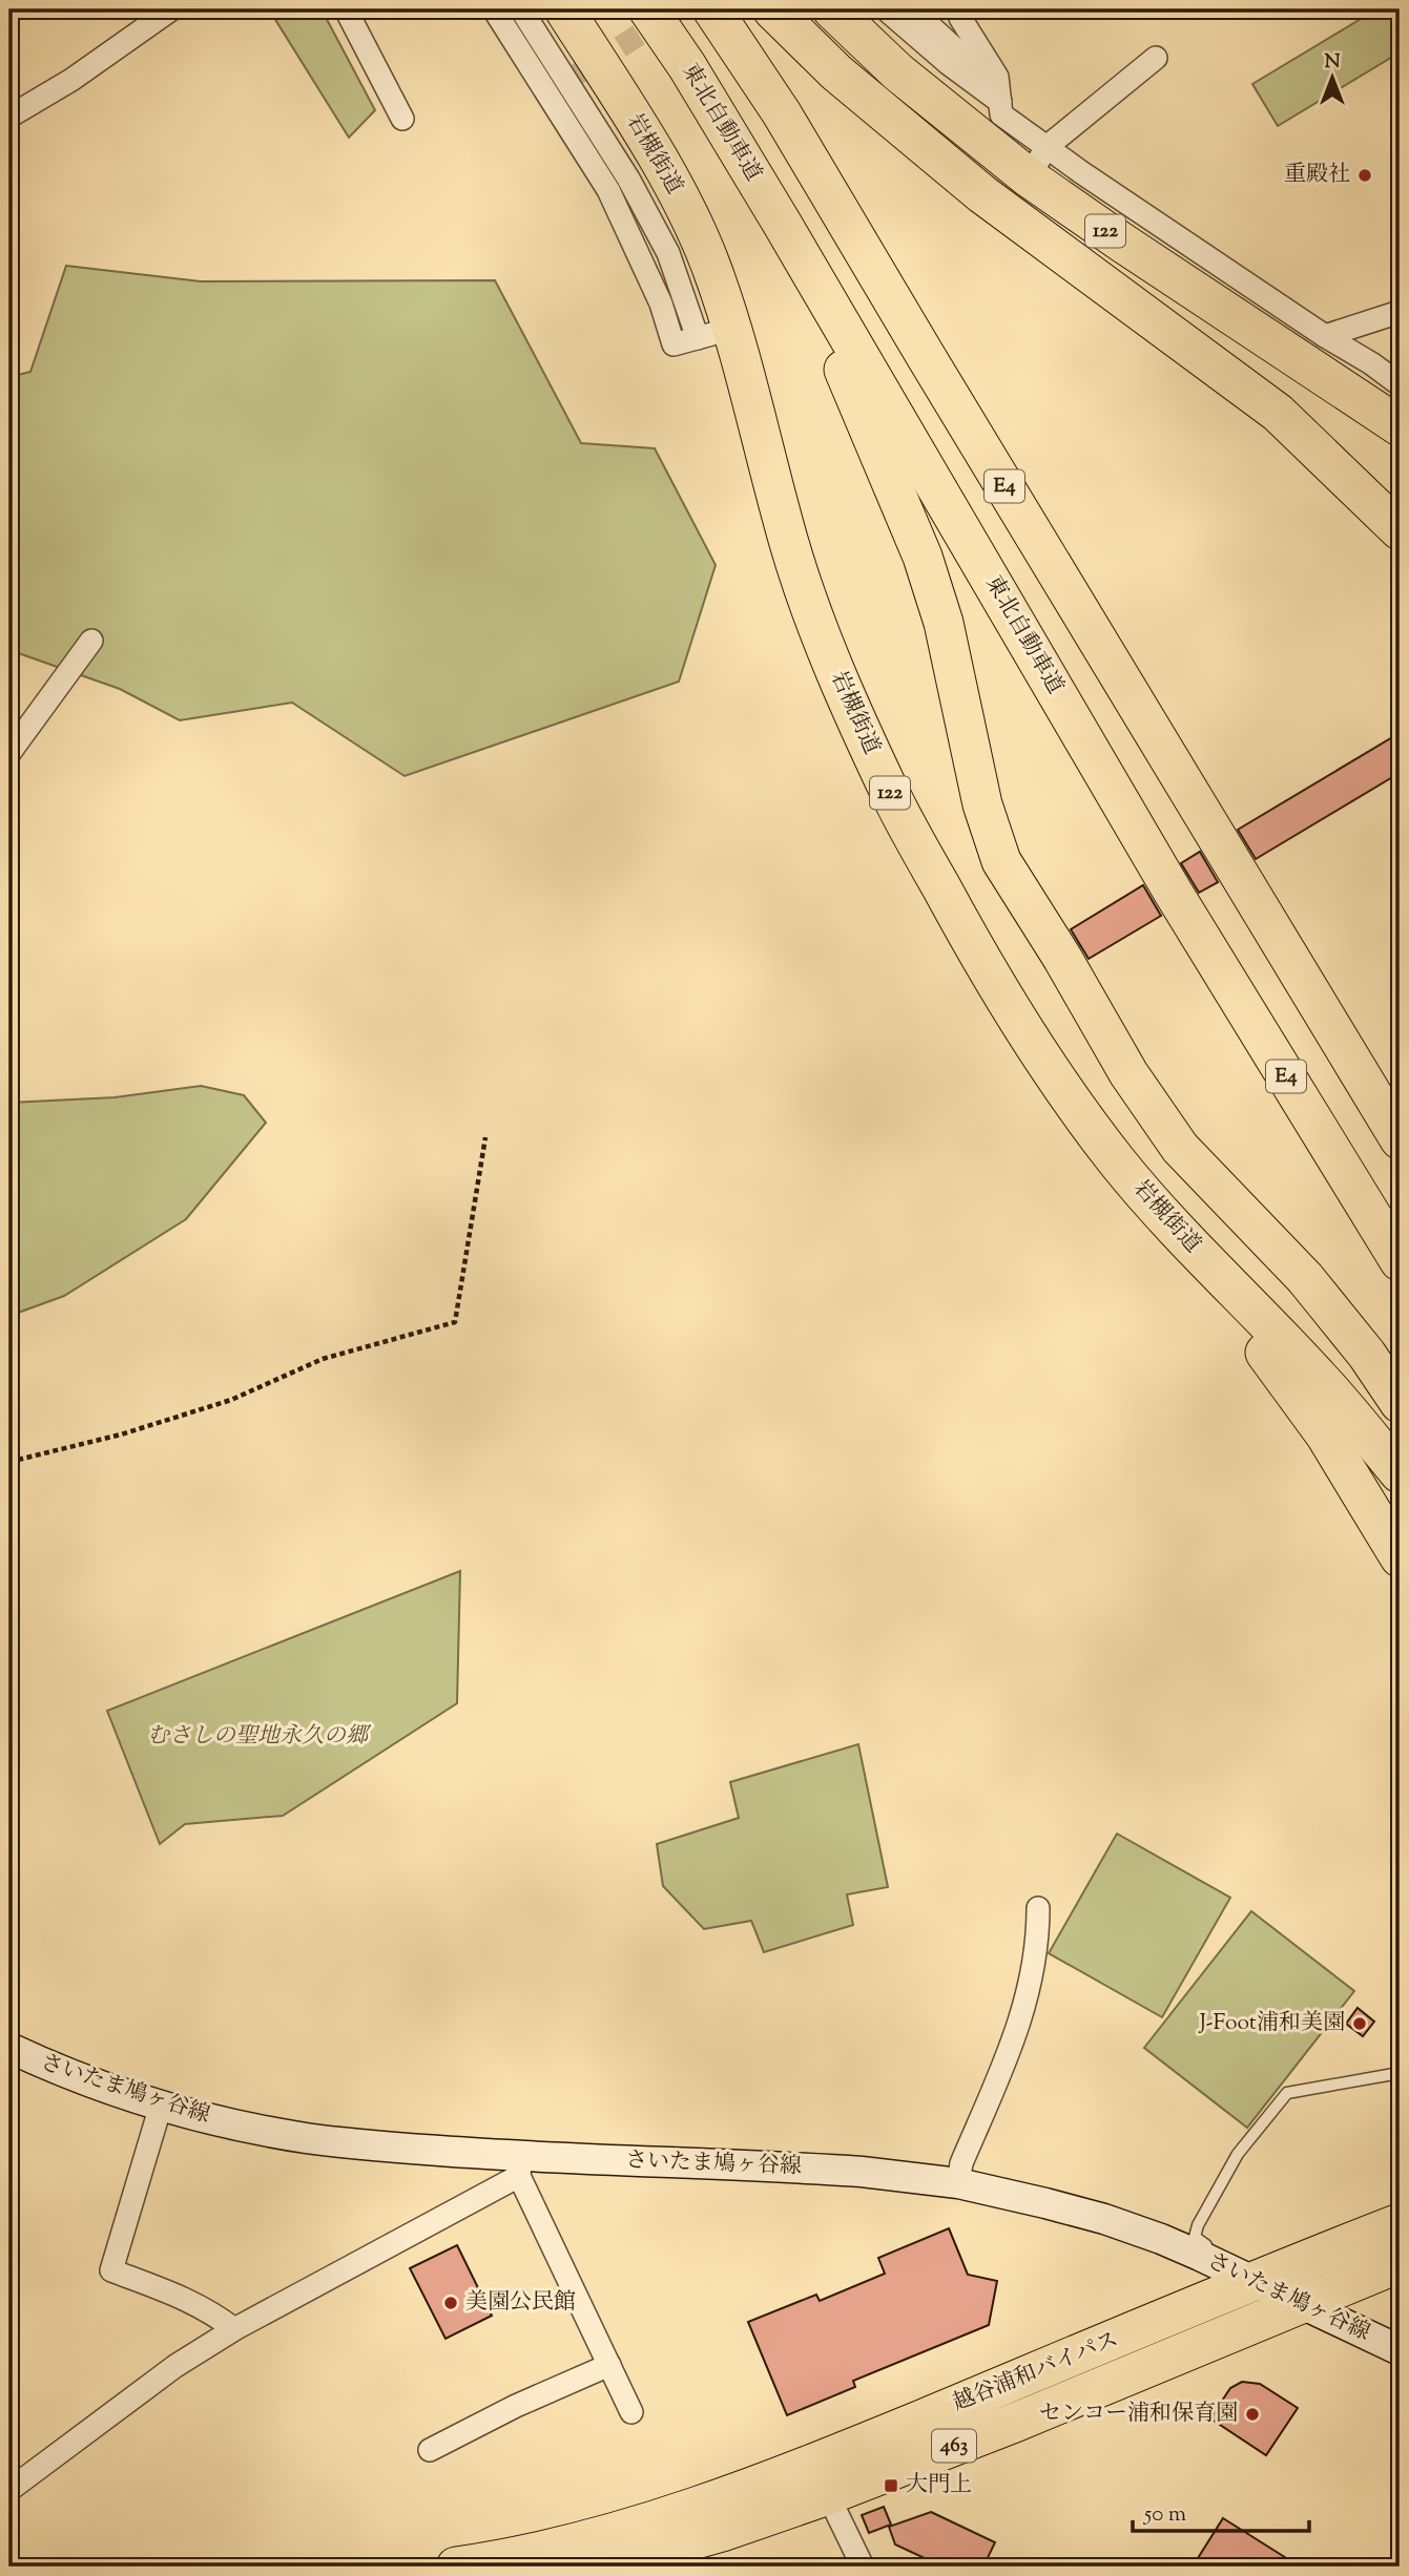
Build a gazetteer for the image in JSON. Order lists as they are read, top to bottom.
{
  "streets": {
    "highway": [
      "東北自動車道",
      "岩槻街道",
      "122",
      "E4",
      "越谷浦和バイパス",
      "463"
    ],
    "main road": ["さいたま鳩ヶ谷線"]
  },
  "crossings": [
    ["さいたま鳩ヶ谷線", "越谷浦和バイパス"]
  ],
  "parks": ["むさしの聖地永久の郷"],
  "places": {
    "other": [
      "重殿社",
      "J-Foot浦和美園",
      "美園公民館",
      "センコー浦和保育園"
    ],
    "transit": ["大門上"]
  },
  "scale_bar": "50 m",
  "north": "top"
}
